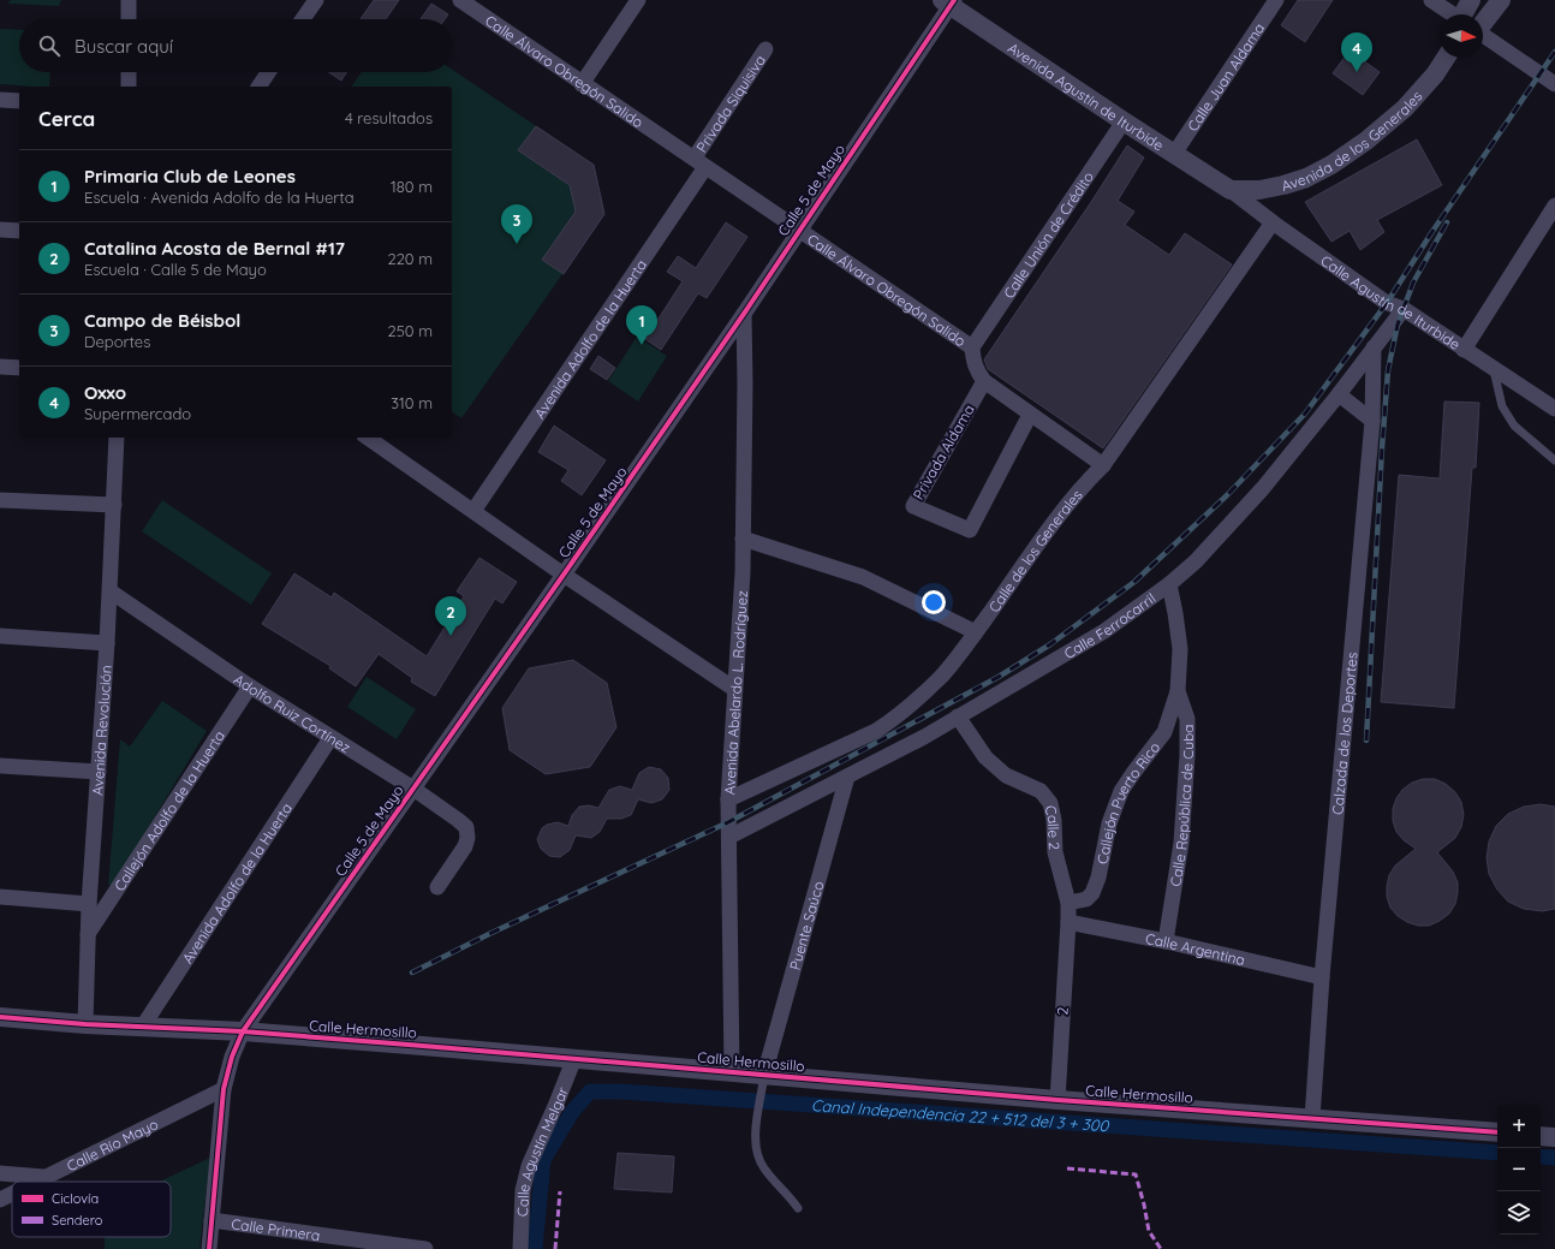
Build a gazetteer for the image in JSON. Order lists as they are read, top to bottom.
{
  "streets": {
    "street": [
      "Calle Álvaro Obregón Salido",
      "Calle Juan Aldama",
      "Avenida Agustín de Iturbide",
      "Privada Siquisiva",
      "Avenida de los Generales",
      "Calle 5 de Mayo",
      "Calle Unión de Crédito",
      "Calle Agustín de Iturbide",
      "Avenida Adolfo de la Huerta",
      "Privada Aldama",
      "Calle de los Generales",
      "Calle Ferrocarril",
      "Avenida Abelardo L. Rodríguez",
      "Adolfo Ruiz Cortínez",
      "Avenida Revolución",
      "Calzada de los Deportes",
      "Callejón Puerto Rico",
      "Calle República de Cuba",
      "Callejón Adolfo de la Huerta",
      "Calle 2",
      "Puente Saúco",
      "Calle Argentina",
      "2",
      "Calle Hermosillo",
      "Calle Río Mayo",
      "Calle Agustín Melgar",
      "Calle Primera"
    ]
  },
  "crossings": [
    ["Calle Álvaro Obregón Salido", "Privada Siquisiva"],
    ["Calle Álvaro Obregón Salido", "Calle 5 de Mayo"],
    ["Calle Álvaro Obregón Salido", "Calle Unión de Crédito"],
    ["Calle Álvaro Obregón Salido", "Avenida Adolfo de la Huerta"],
    ["Calle Álvaro Obregón Salido", "Privada Aldama"],
    ["Calle Álvaro Obregón Salido", "Calle de los Generales"],
    ["Calle Juan Aldama", "Avenida Agustín de Iturbide"],
    ["Avenida Agustín de Iturbide", "Avenida de los Generales"],
    ["Avenida Agustín de Iturbide", "Calle 5 de Mayo"],
    ["Avenida Agustín de Iturbide", "Calle Unión de Crédito"],
    ["Avenida Agustín de Iturbide", "Calle Agustín de Iturbide"],
    ["Privada Siquisiva", "Avenida Adolfo de la Huerta"],
    ["Avenida de los Generales", "Calle Agustín de Iturbide"],
    ["Calle 5 de Mayo", "Avenida Abelardo L. Rodríguez"],
    ["Calle 5 de Mayo", "Adolfo Ruiz Cortínez"],
    ["Calle 5 de Mayo", "Calle Hermosillo"],
    ["Calle 5 de Mayo", "Calle Río Mayo"],
    ["Calle 5 de Mayo", "Calle Primera"],
    ["Calle Agustín de Iturbide", "Calle de los Generales"],
    ["Calle Agustín de Iturbide", "Calle Ferrocarril"],
    ["Avenida Adolfo de la Huerta", "Adolfo Ruiz Cortínez"],
    ["Avenida Adolfo de la Huerta", "Calle Hermosillo"],
    ["Calle de los Generales", "Avenida Abelardo L. Rodríguez"],
    ["Calle Ferrocarril", "Avenida Abelardo L. Rodríguez"],
    ["Calle Ferrocarril", "Calzada de los Deportes"],
    ["Calle Ferrocarril", "Calle República de Cuba"],
    ["Calle Ferrocarril", "Calle 2"],
    ["Calle Ferrocarril", "Puente Saúco"],
    ["Avenida Abelardo L. Rodríguez", "Calle Hermosillo"],
    ["Adolfo Ruiz Cortínez", "Avenida Revolución"],
    ["Adolfo Ruiz Cortínez", "Callejón Adolfo de la Huerta"],
    ["Avenida Revolución", "Callejón Adolfo de la Huerta"],
    ["Avenida Revolución", "Calle Hermosillo"],
    ["Calzada de los Deportes", "Calle Argentina"],
    ["Calzada de los Deportes", "Calle Hermosillo"],
    ["Callejón Puerto Rico", "Calle República de Cuba"],
    ["Callejón Puerto Rico", "Calle 2"],
    ["Calle República de Cuba", "Calle Argentina"],
    ["Calle 2", "Calle Argentina"],
    ["Calle 2", "2"],
    ["Puente Saúco", "Calle Hermosillo"],
    ["Calle Argentina", "2"],
    ["2", "Calle Hermosillo"],
    ["Calle Hermosillo", "Calle Agustín Melgar"]
  ],
  "water": ["Canal Independencia 22 + 512 del 3 + 300"],
  "legend": ["Ciclovía", "Sendero"],
  "north": "right",
  "page": {
    "search": "Buscar aquí",
    "pins": [
      "4",
      "3",
      "1",
      "2"
    ],
    "heading": ["Cerca", "4 resultados"],
    "list": [
      {
        "mark": "1",
        "name": "Primaria Club de Leones",
        "note": "Escuela · Avenida Adolfo de la Huerta",
        "value": "180 m"
      },
      {
        "mark": "2",
        "name": "Catalina Acosta de Bernal #17",
        "note": "Escuela · Calle 5 de Mayo",
        "value": "220 m"
      },
      {
        "mark": "3",
        "name": "Campo de Béisbol",
        "note": "Deportes",
        "value": "250 m"
      },
      {
        "mark": "4",
        "name": "Oxxo",
        "note": "Supermercado",
        "value": "310 m"
      }
    ],
    "map_buttons": ["+", "−"]
  }
}
